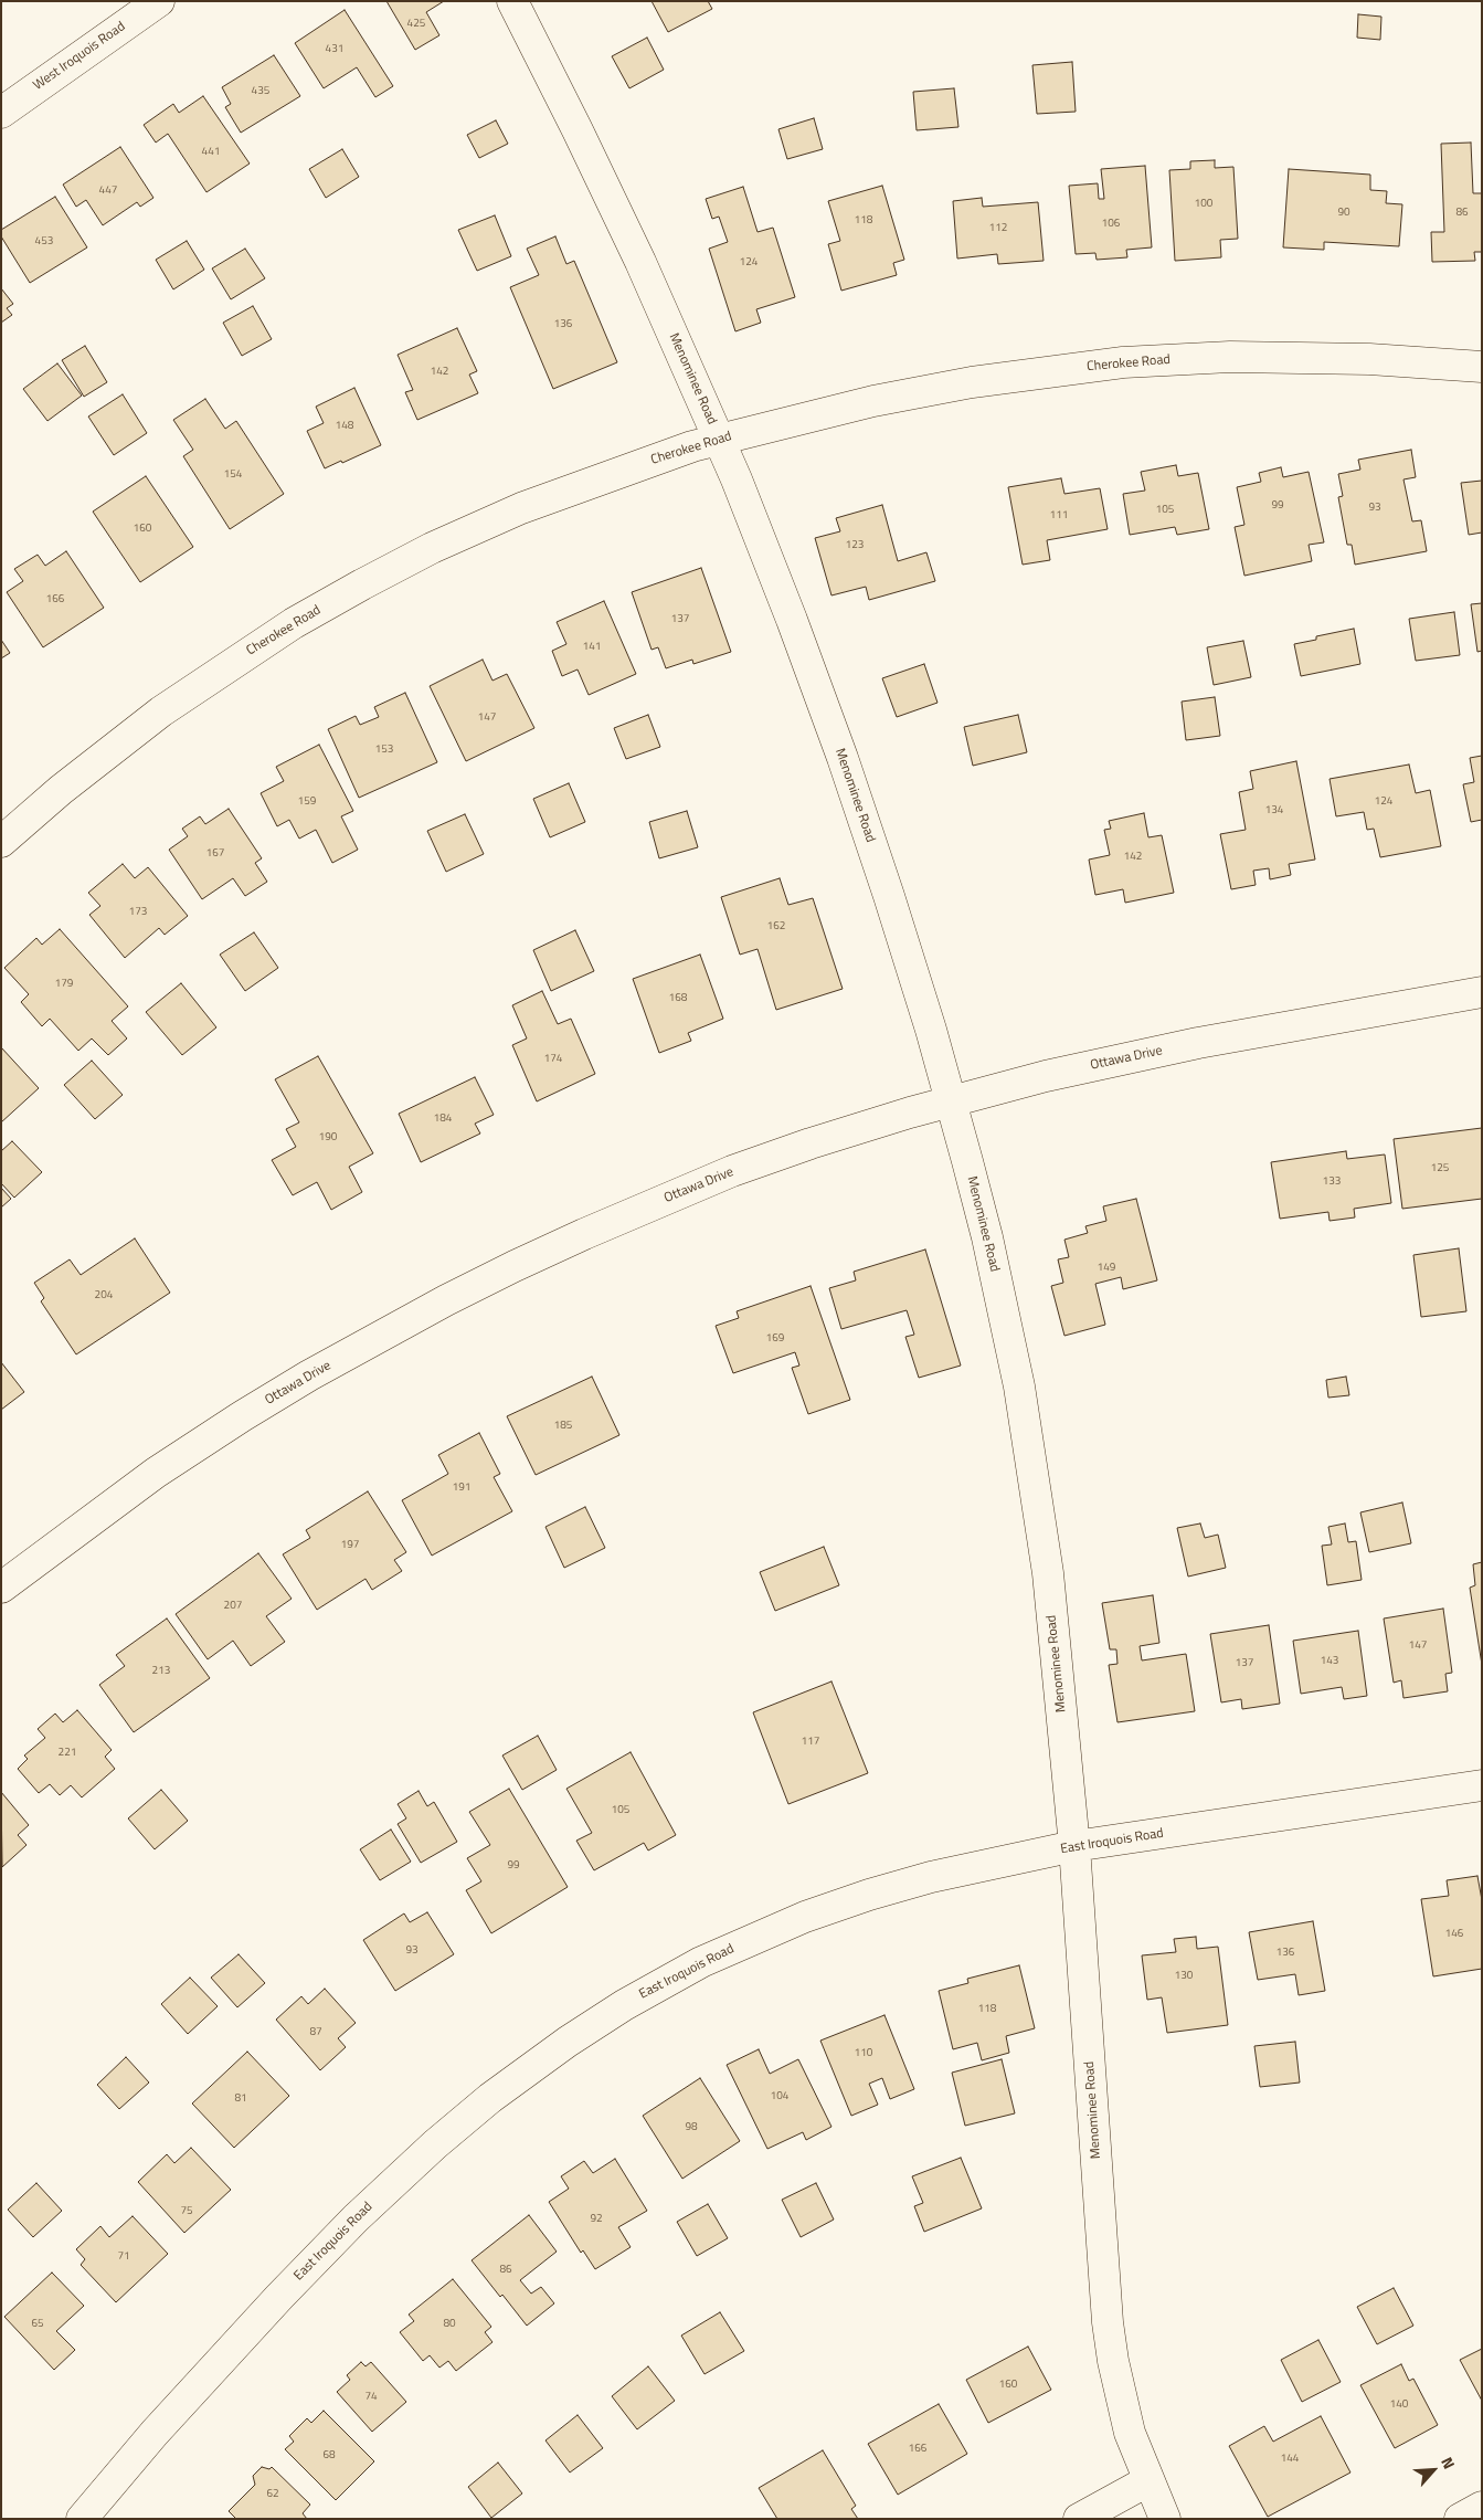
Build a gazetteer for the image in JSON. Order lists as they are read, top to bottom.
{
  "streets": {
    "street": [
      "West Iroquois Road",
      "Cherokee Road",
      "Menominee Road",
      "Ottawa Drive",
      "East Iroquois Road"
    ]
  },
  "crossings": [
    ["Cherokee Road", "Menominee Road"],
    ["Menominee Road", "Ottawa Drive"],
    ["Menominee Road", "East Iroquois Road"]
  ],
  "house_numbers": [
    "425",
    "431",
    "435",
    "441",
    "447",
    "100",
    "90",
    "86",
    "118",
    "106",
    "112",
    "453",
    "124",
    "136",
    "142",
    "148",
    "154",
    "99",
    "93",
    "105",
    "111",
    "160",
    "123",
    "166",
    "137",
    "141",
    "147",
    "153",
    "159",
    "124",
    "134",
    "167",
    "142",
    "173",
    "162",
    "179",
    "168",
    "174",
    "184",
    "190",
    "125",
    "133",
    "149",
    "204",
    "169",
    "185",
    "191",
    "197",
    "207",
    "147",
    "143",
    "137",
    "213",
    "117",
    "221",
    "105",
    "99",
    "146",
    "93",
    "136",
    "130",
    "118",
    "87",
    "110",
    "104",
    "81",
    "98",
    "75",
    "92",
    "71",
    "86",
    "65",
    "80",
    "160",
    "74",
    "140",
    "166",
    "68",
    "144",
    "62"
  ],
  "north": "top right"
}
